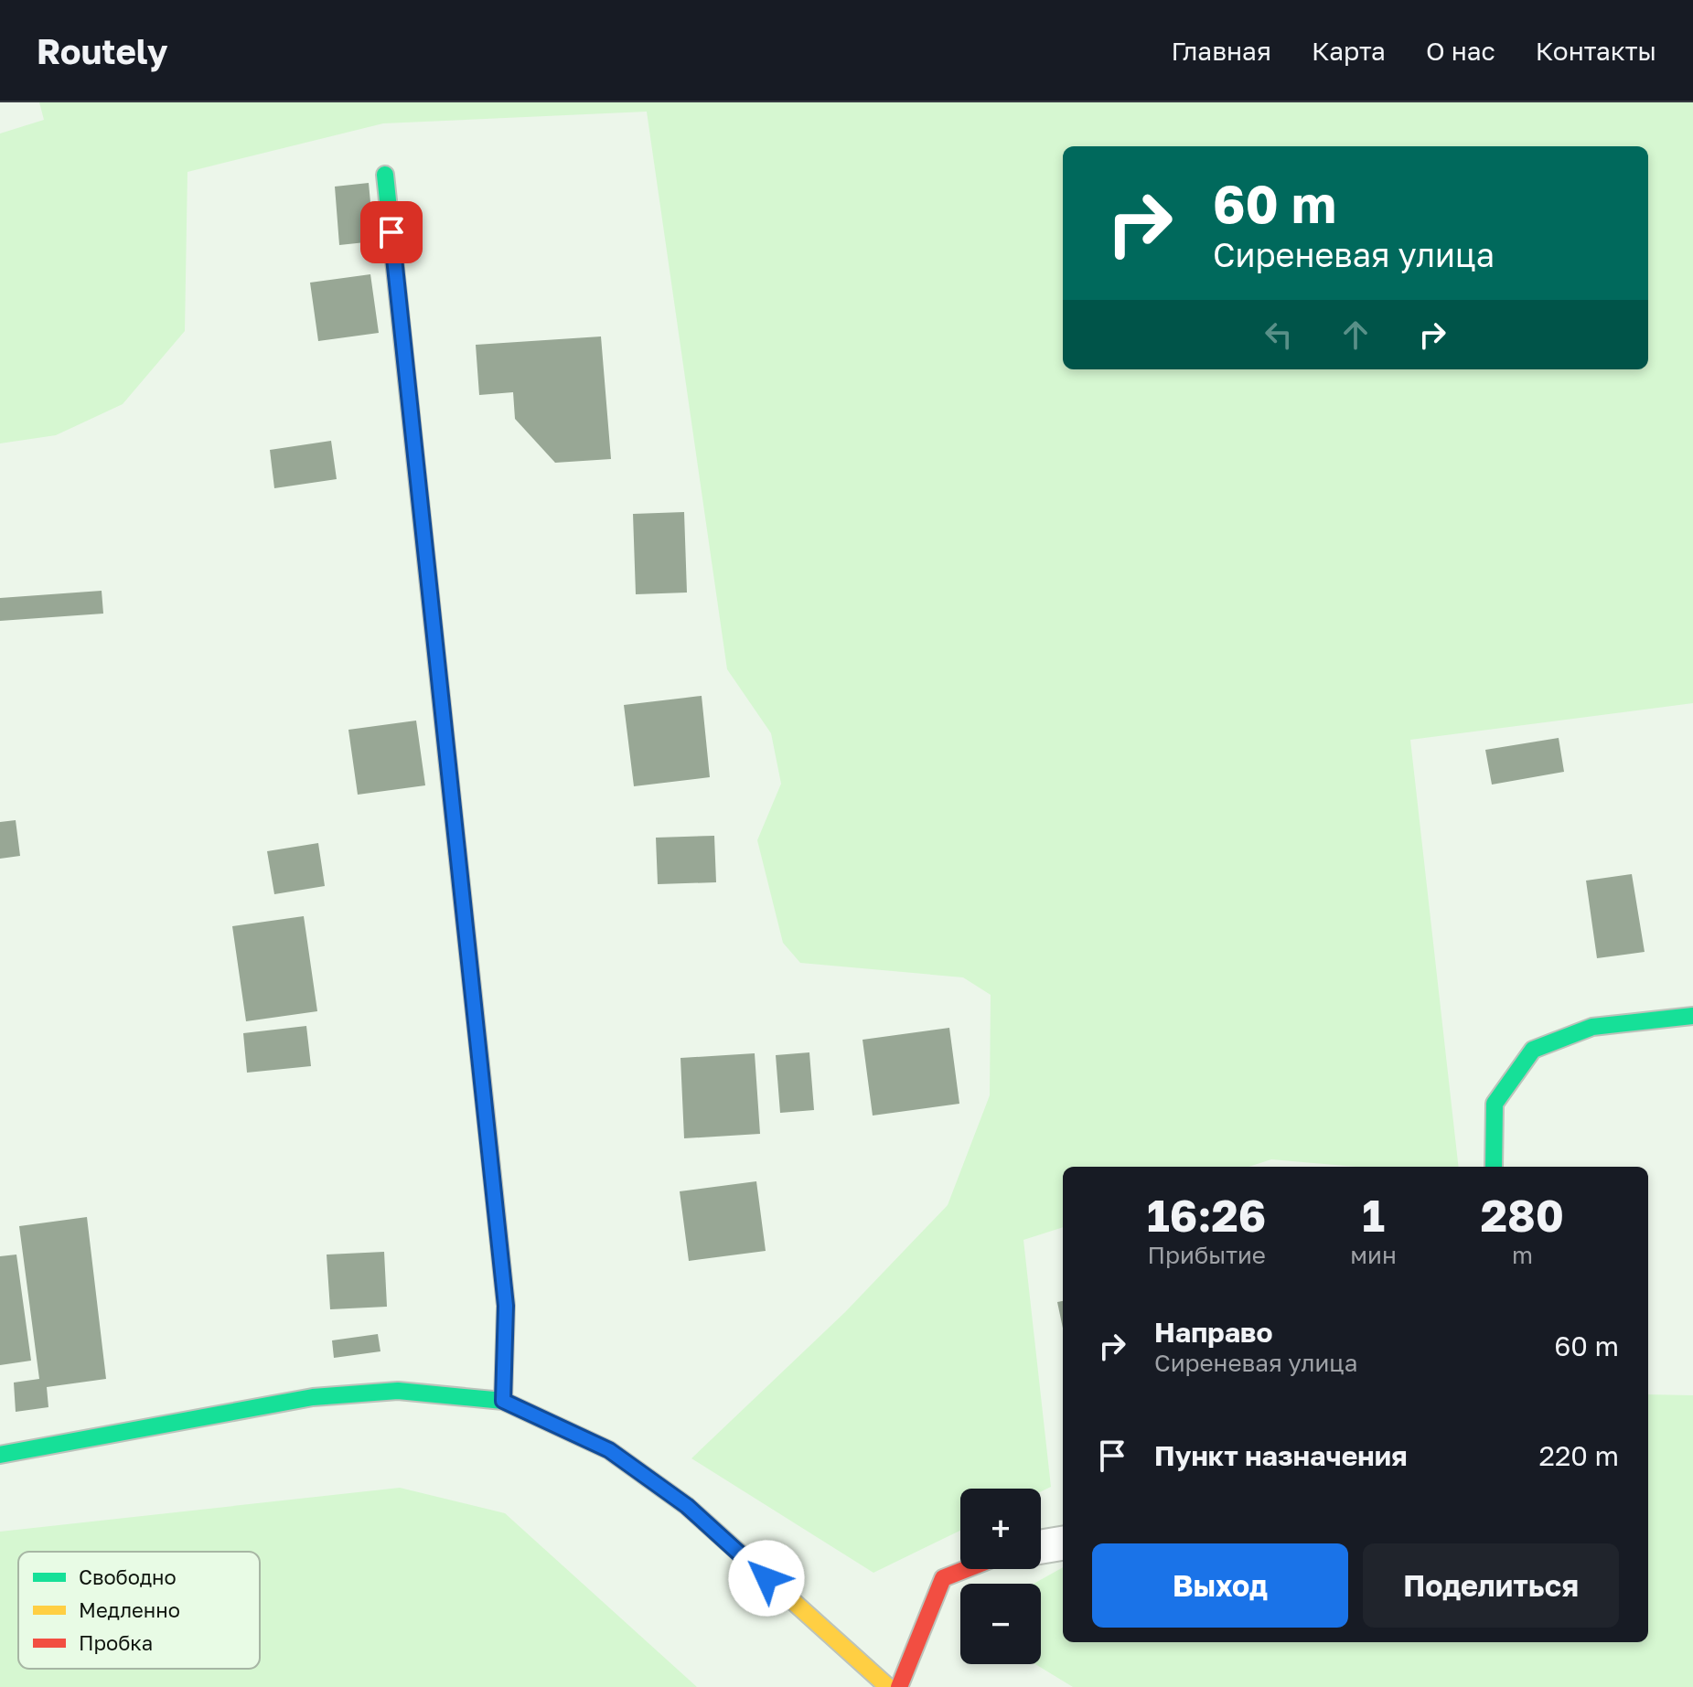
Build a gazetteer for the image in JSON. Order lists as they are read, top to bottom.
{
  "legend": ["Свободно", "Медленно", "Пробка"],
  "page": {
    "header": "Routely",
    "nav": [
      "Главная",
      "Карта",
      "О нас",
      "Контакты"
    ],
    "turn": ["60 m", "Сиреневая улица"],
    "eta": [
      "16:26",
      "Прибытие",
      "1",
      "мин",
      "280",
      "m"
    ],
    "list": [
      {
        "name": "Направо",
        "note": "Сиреневая улица",
        "value": "60 m"
      },
      {
        "name": "Пункт назначения",
        "value": "220 m"
      }
    ],
    "map_buttons": ["+", "−"],
    "buttons": ["Выход", "Поделиться"]
  }
}
